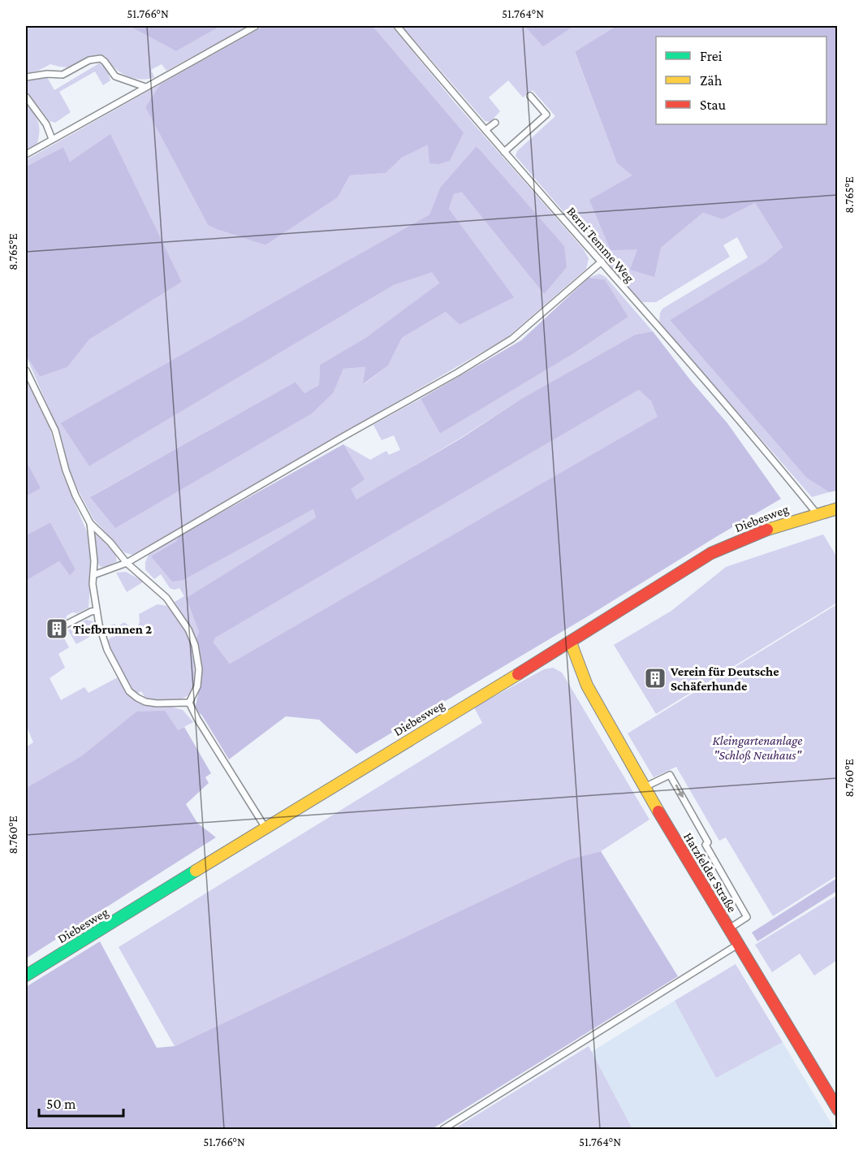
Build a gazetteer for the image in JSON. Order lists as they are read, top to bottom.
{
  "streets": {
    "street": ["Diebesweg", "Hatzfelder Straße"],
    "lane": ["Berni Temme Weg"]
  },
  "crossings": [
    ["Berni Temme Weg", "Diebesweg"],
    ["Diebesweg", "Hatzfelder Straße"]
  ],
  "parks": ["Kleingartenanlage \"Schloß Neuhaus\""],
  "places": {
    "building": ["Tiefbrunnen 2", "Verein für Deutsche Schäferhunde"]
  },
  "legend": ["Frei", "Zäh", "Stau"],
  "scale_bar": "50 m",
  "coordinates": [
    "51.766°N",
    "51.764°N",
    "8.765°E",
    "8.760°E"
  ]
}
